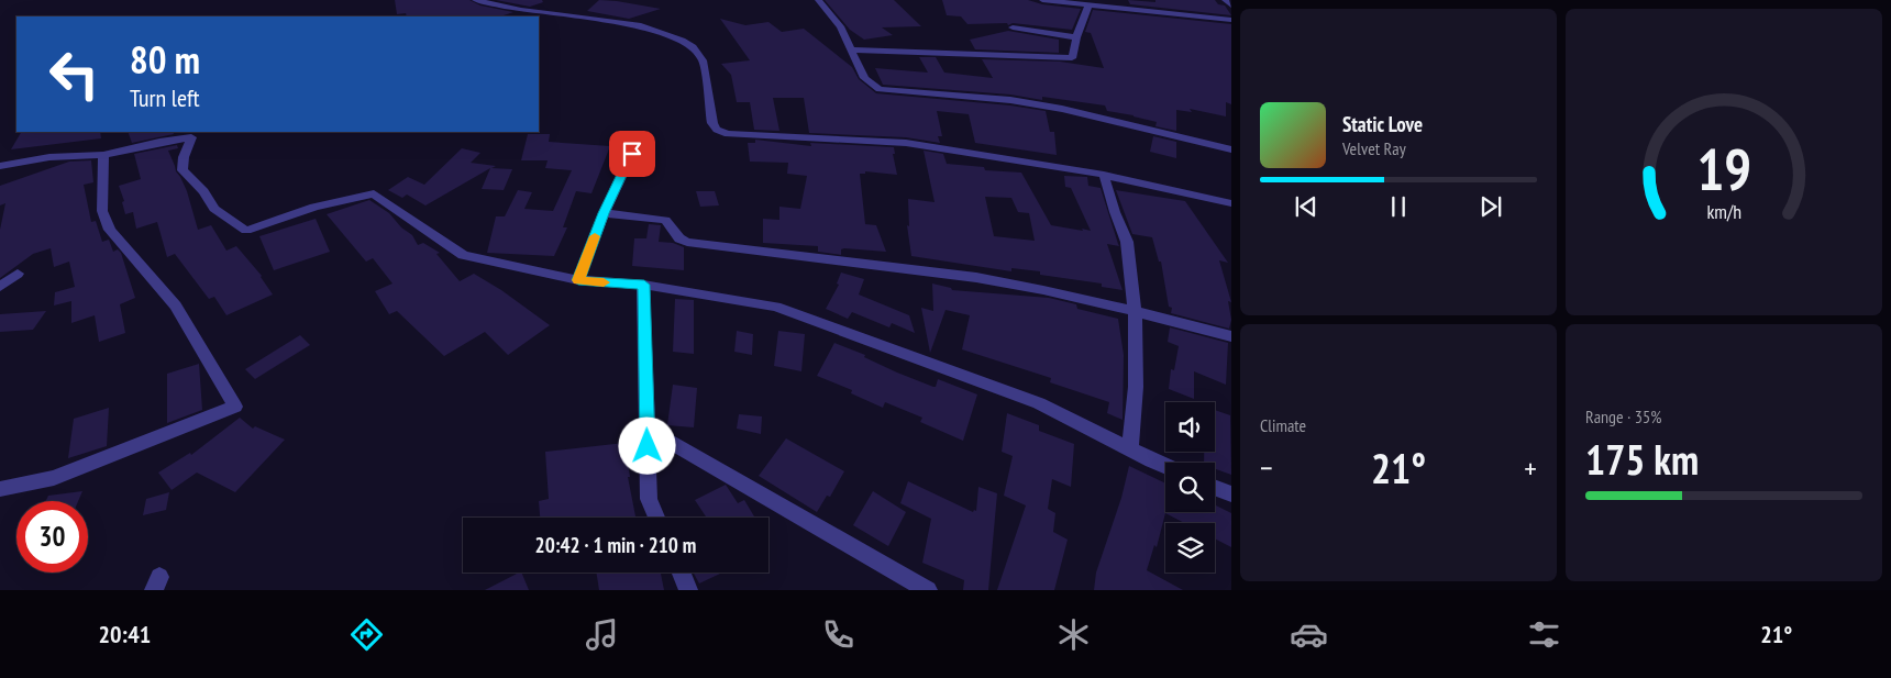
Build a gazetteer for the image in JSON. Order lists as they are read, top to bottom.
{
  "page": {
    "turn": ["80 m", "Turn left"],
    "song": ["Static Love", "Velvet Ray"],
    "tile": [
      "Climate",
      ["Range · 35%", "175 km"]
    ],
    "heat": ["−", "21°", "+"],
    "limit": "30",
    "trip": "20:42 · 1 min · 210 m",
    "tabs": ["20:41", "21°"],
    "gauge": ["19", "km/h"]
  }
}
